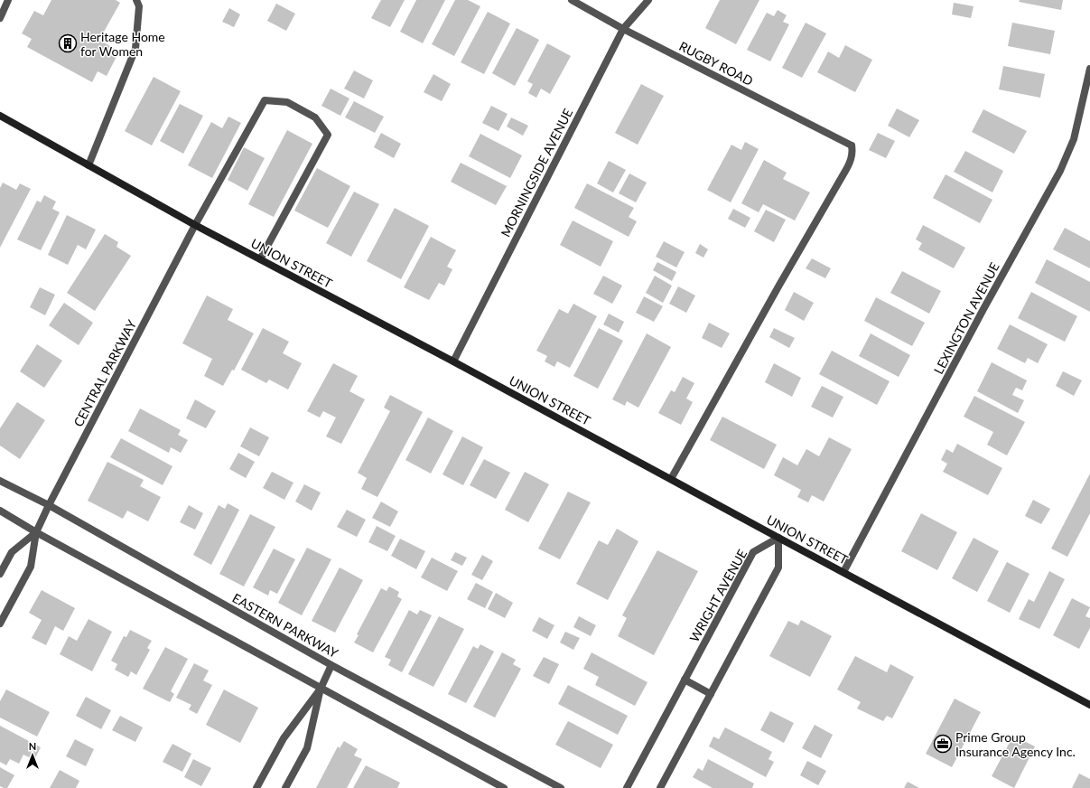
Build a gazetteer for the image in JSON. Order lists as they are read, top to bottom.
{
  "streets": {
    "main road": ["UNION STREET"],
    "street": [
      "RUGBY ROAD",
      "MORNINGSIDE AVENUE",
      "LEXINGTON AVENUE",
      "CENTRAL PARKWAY",
      "WRIGHT AVENUE",
      "EASTERN PARKWAY"
    ]
  },
  "crossings": [
    ["RUGBY ROAD", "MORNINGSIDE AVENUE"],
    ["RUGBY ROAD", "UNION STREET"],
    ["MORNINGSIDE AVENUE", "UNION STREET"],
    ["UNION STREET", "LEXINGTON AVENUE"],
    ["UNION STREET", "CENTRAL PARKWAY"],
    ["UNION STREET", "WRIGHT AVENUE"],
    ["CENTRAL PARKWAY", "EASTERN PARKWAY"]
  ],
  "places": {
    "building": ["Heritage Home for Women"],
    "office": ["Prime Group Insurance Agency Inc."]
  },
  "north": "top"
}
